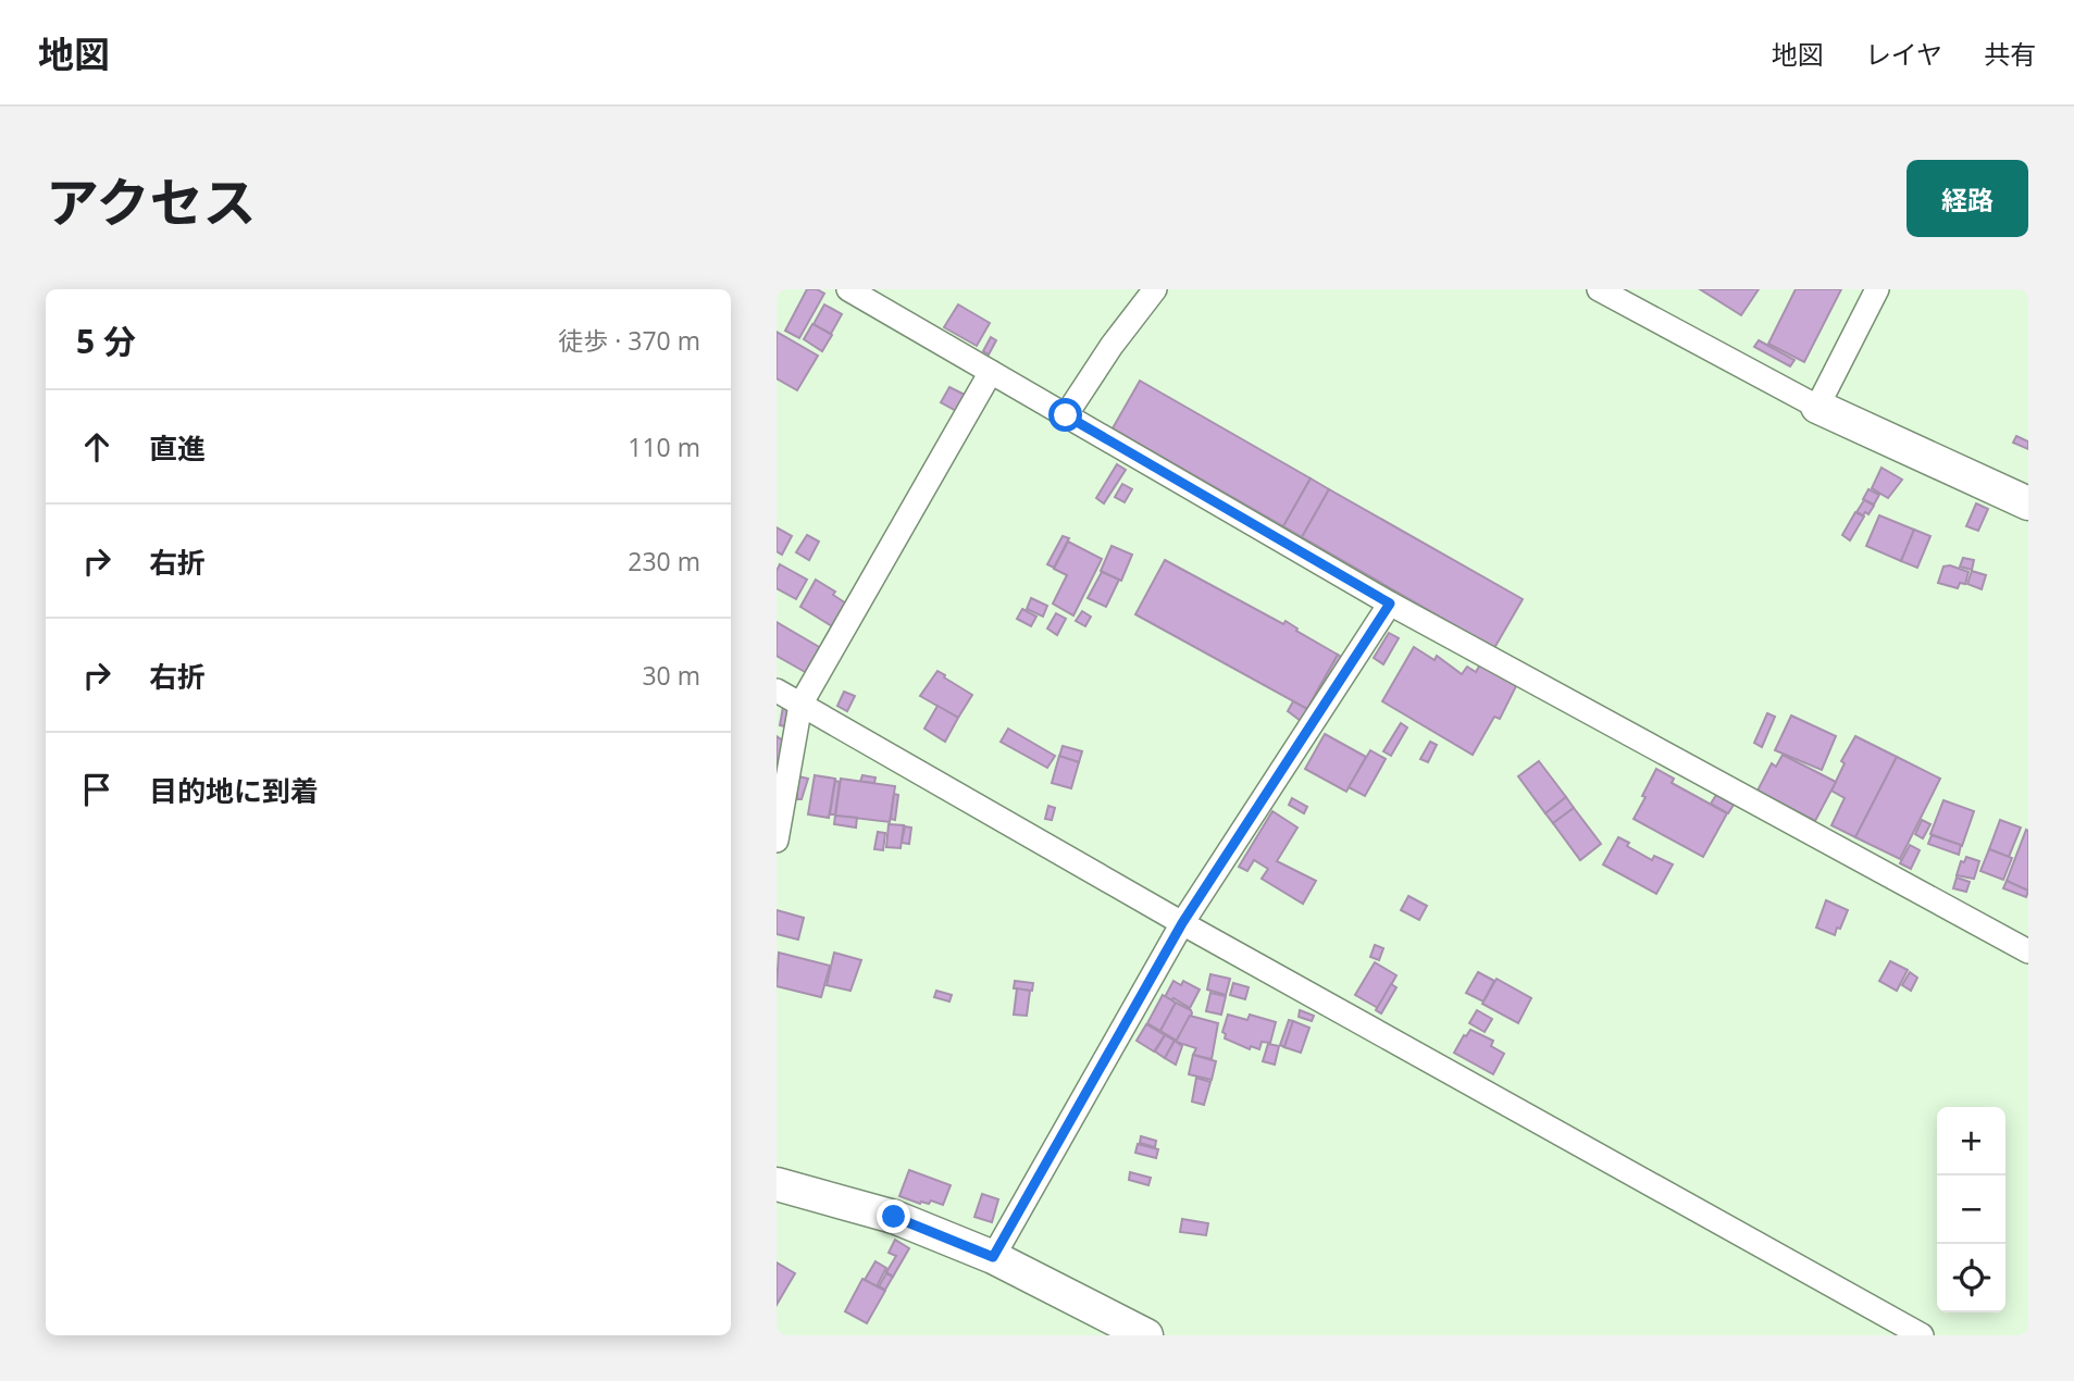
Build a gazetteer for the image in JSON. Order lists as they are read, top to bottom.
{
  "page": {
    "header": "地図",
    "nav": ["地図", "レイヤ", "共有"],
    "title": "アクセス",
    "buttons": "経路",
    "heading": ["5 分", "徒歩 · 370 m"],
    "list": [
      ["直進", "110 m"],
      ["右折", "230 m"],
      ["右折", "30 m"],
      "目的地に到着"
    ],
    "map_buttons": ["+", "−"]
  }
}
